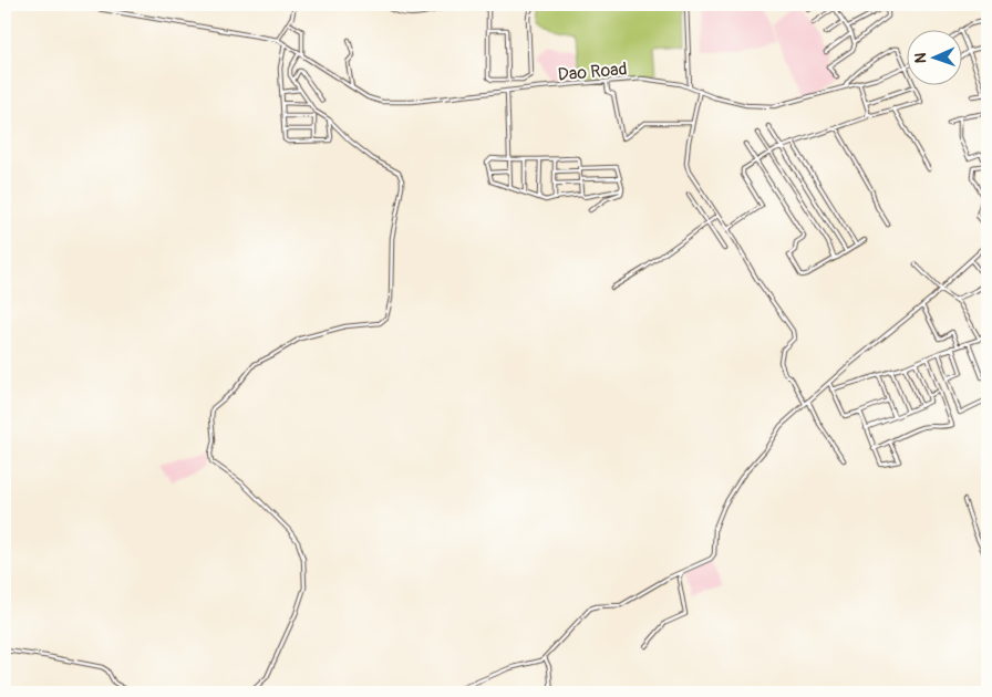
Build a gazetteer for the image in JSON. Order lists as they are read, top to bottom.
{
  "streets": {
    "street": ["Dao Road"]
  },
  "north": "left"
}
